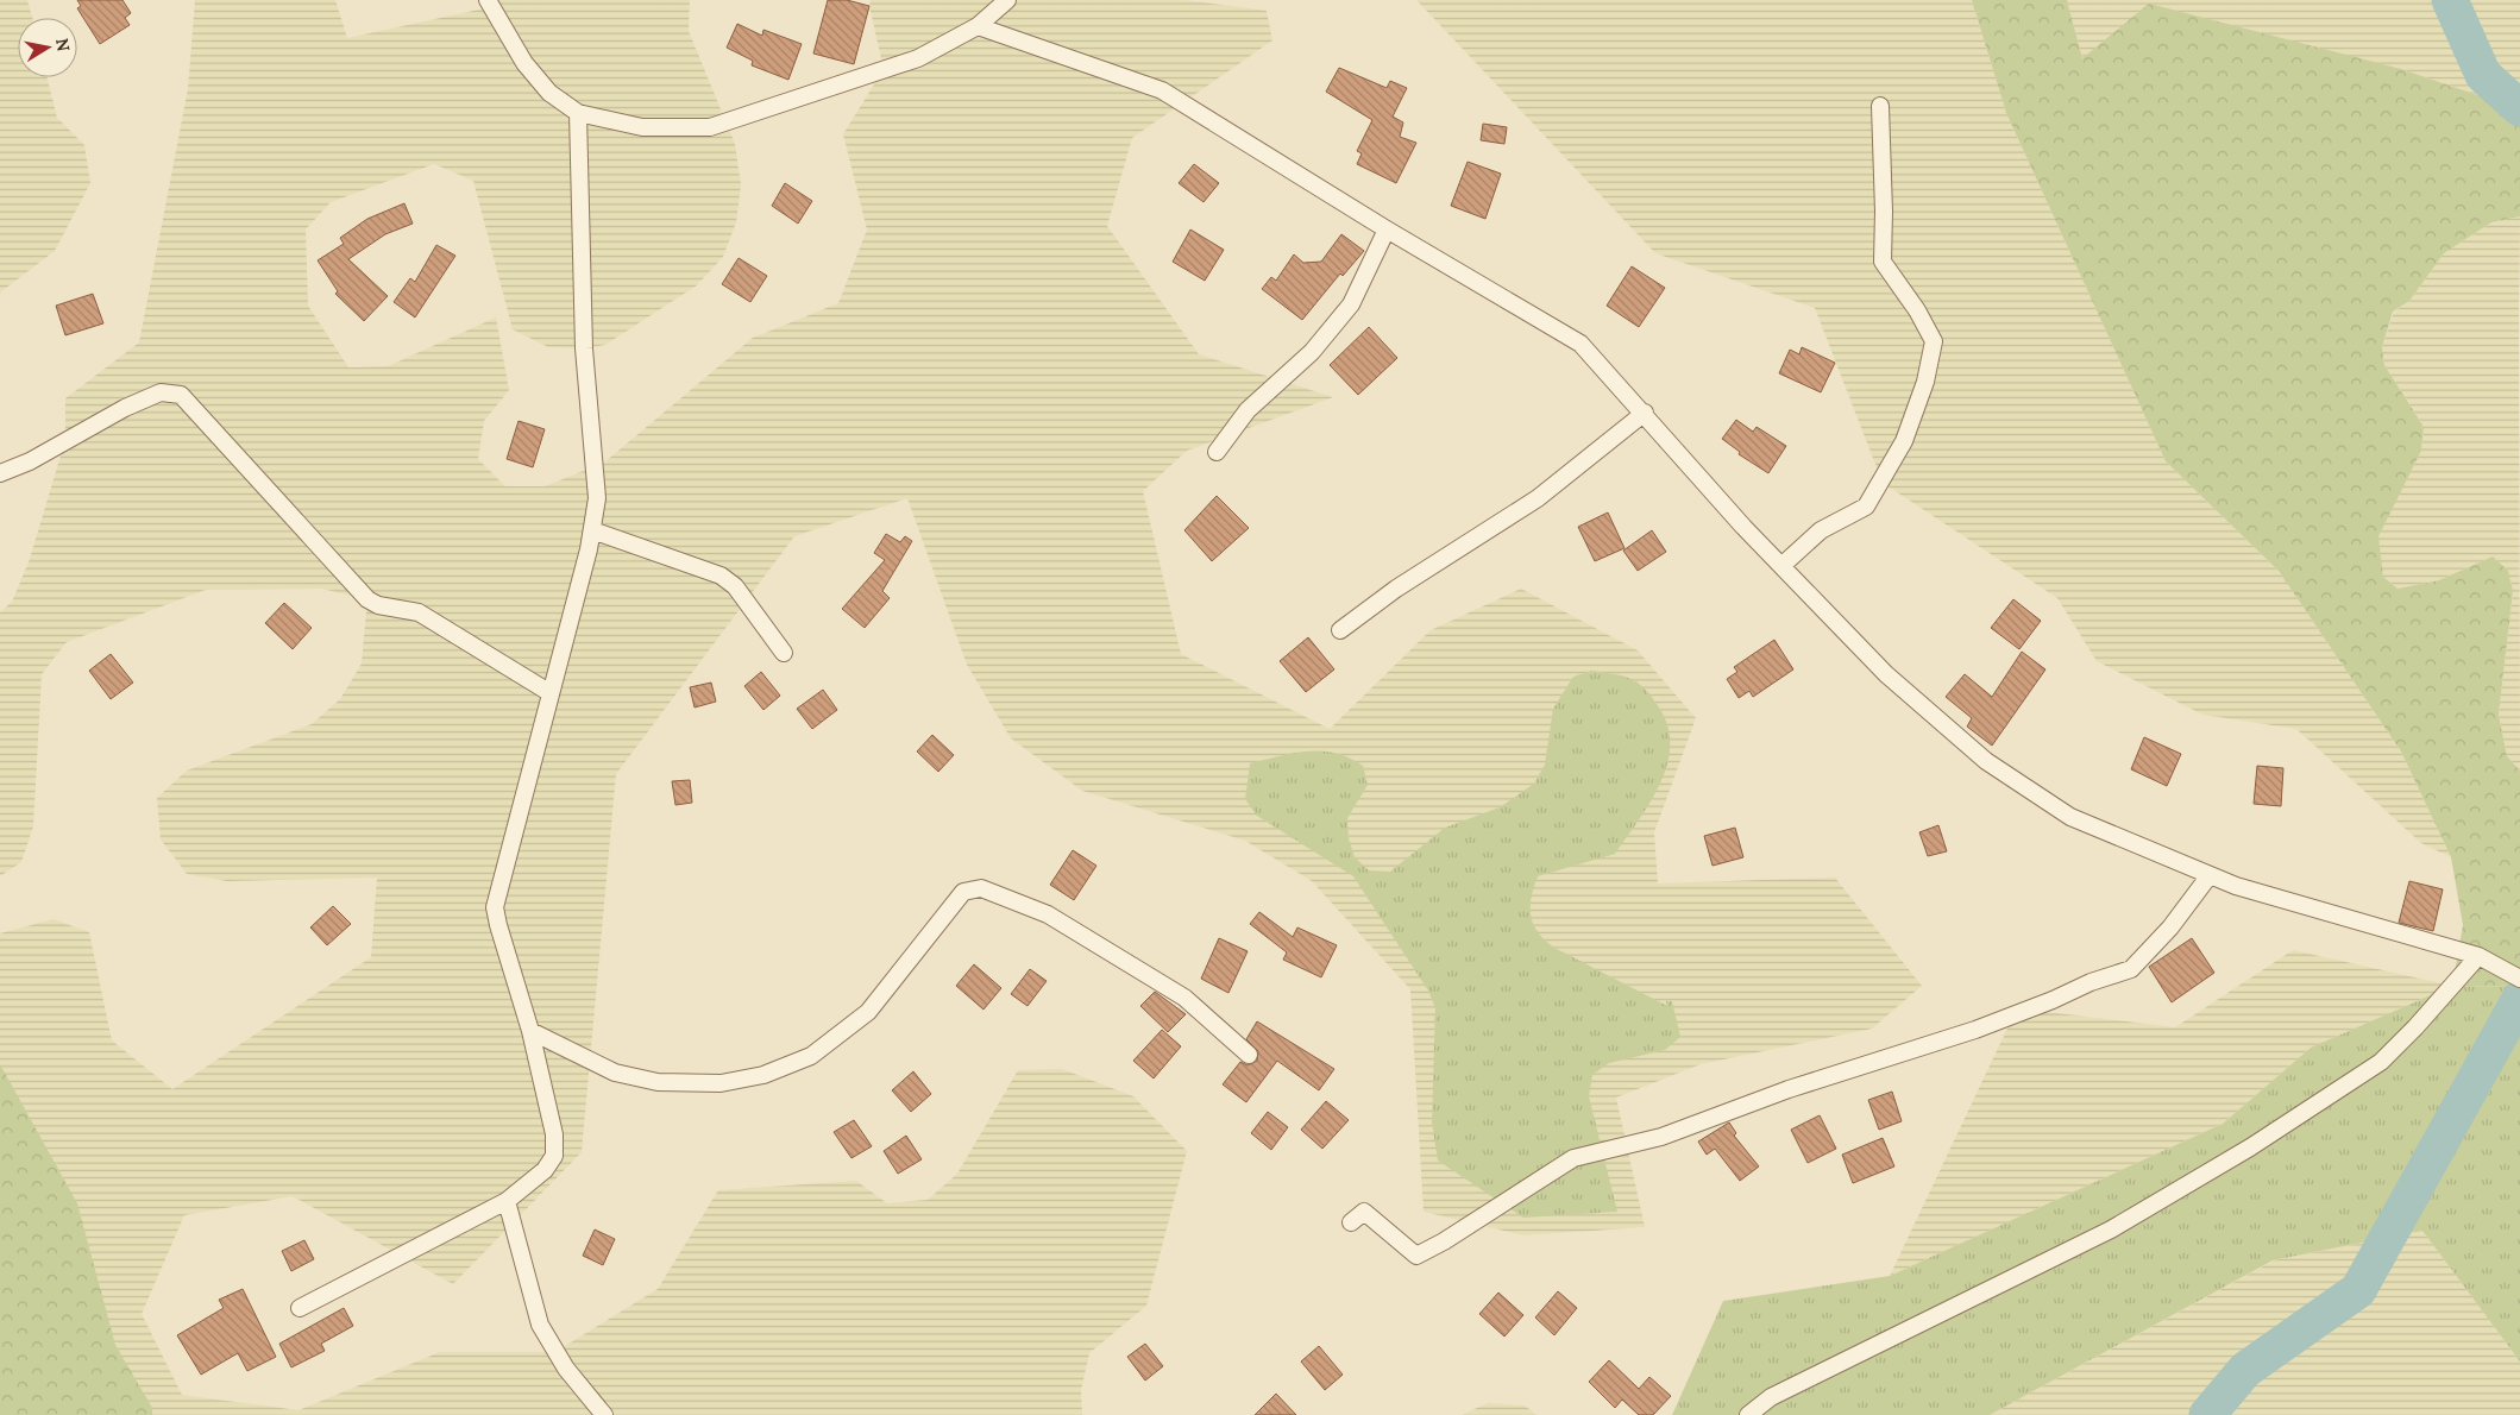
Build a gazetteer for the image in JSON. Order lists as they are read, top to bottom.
{
  "north": "right"
}
